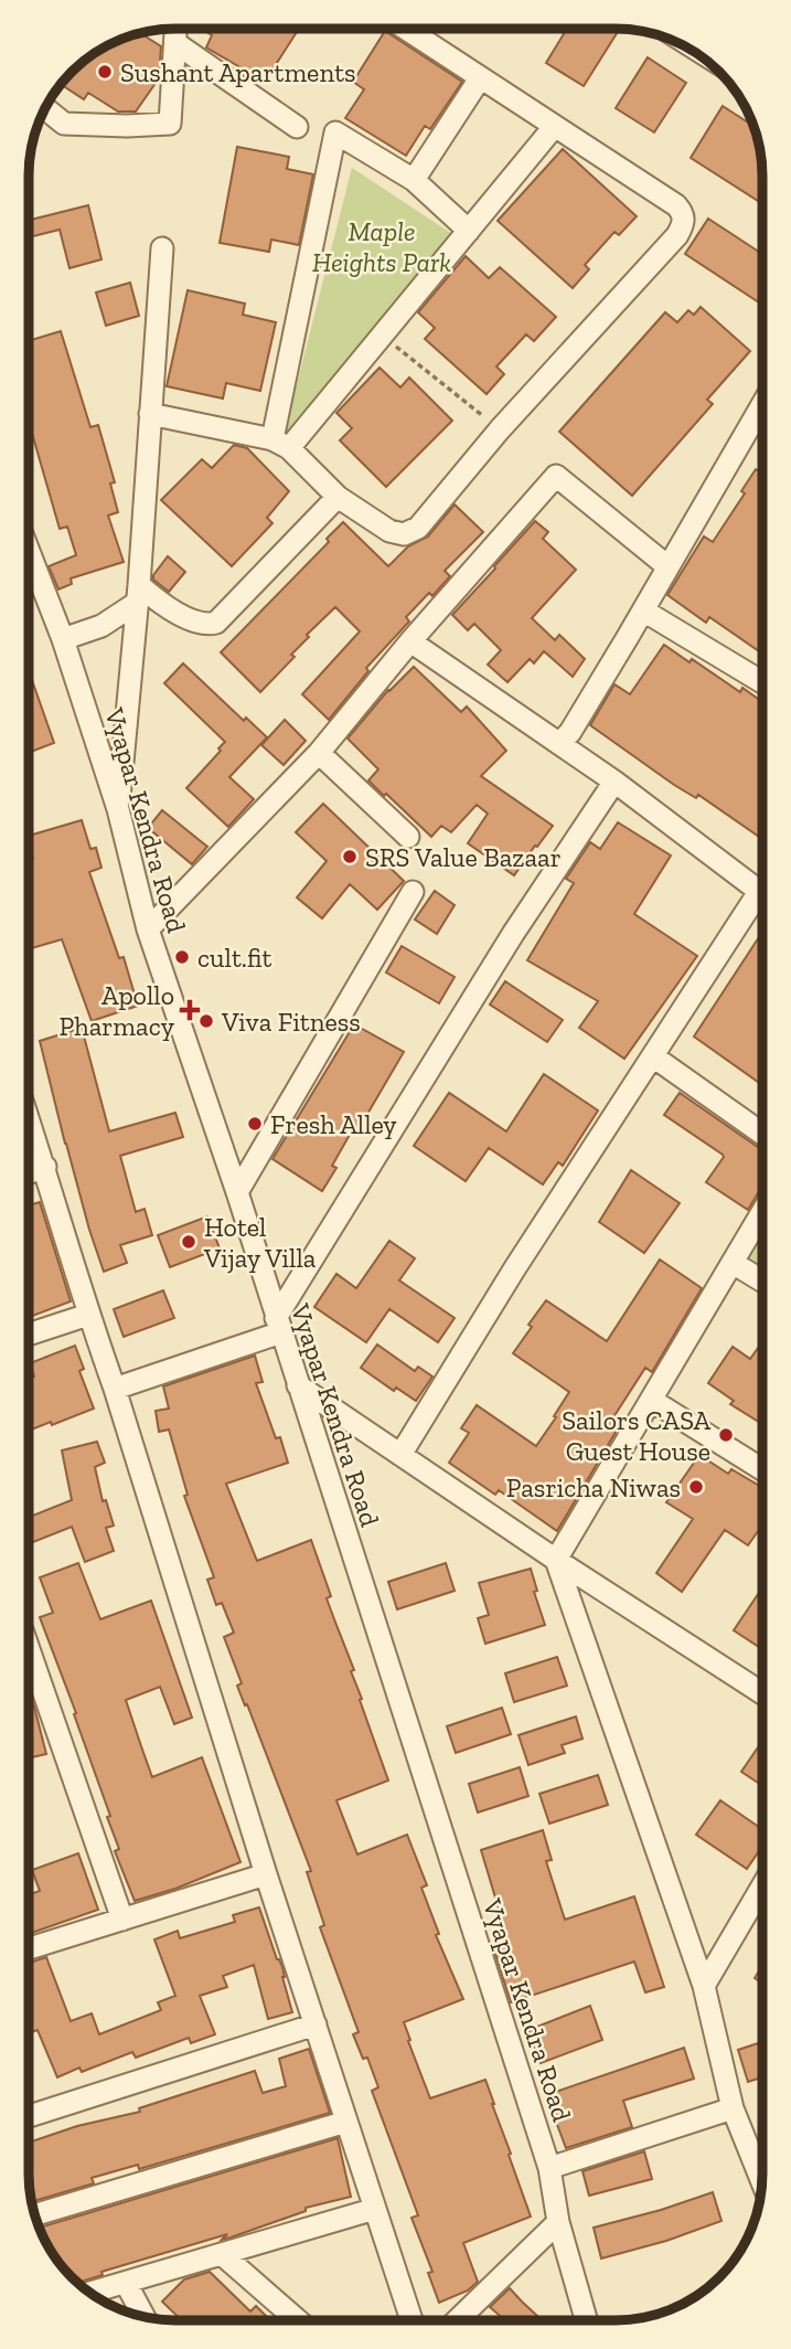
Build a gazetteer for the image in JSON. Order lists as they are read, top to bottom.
{
  "streets": {
    "street": ["Vyapar Kendra Road"]
  },
  "parks": ["Maple Heights Park"],
  "places": {
    "other": [
      "Sushant Apartments",
      "SRS Value Bazaar",
      "cult.fit",
      "Viva Fitness",
      "Fresh Alley",
      "Hotel Vijay Villa",
      "Sailors CASA Guest House",
      "Pasricha Niwas"
    ],
    "health": ["Apollo Pharmacy"]
  }
}
